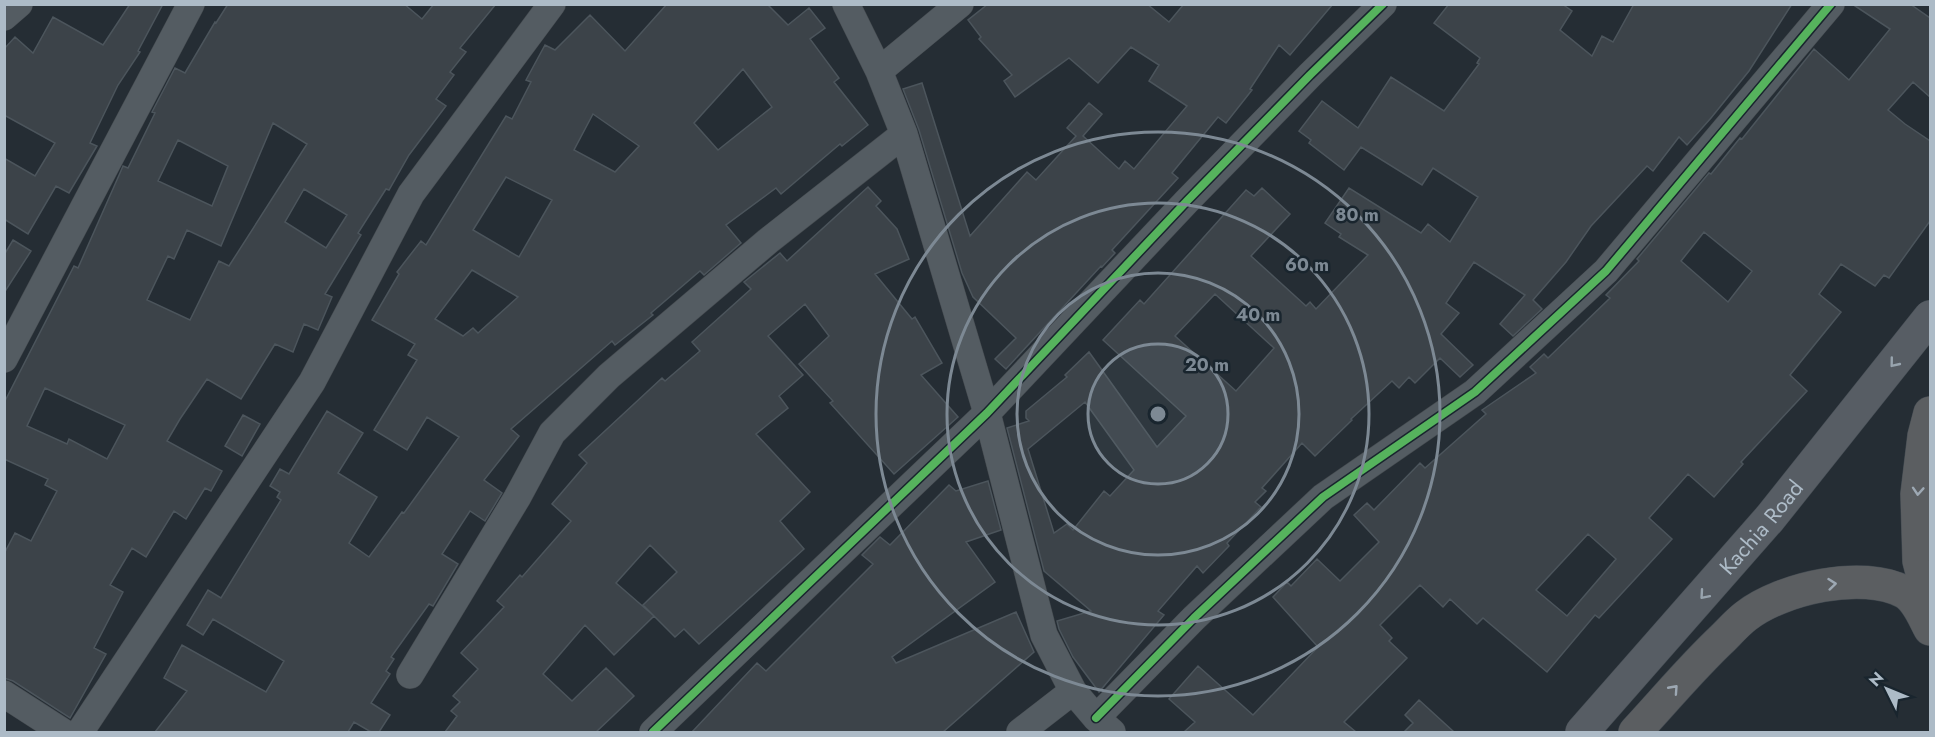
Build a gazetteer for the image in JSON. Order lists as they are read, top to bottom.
{
  "streets": {
    "main road": ["Kachia Road"]
  },
  "one_way": ["Kachia Road"],
  "north": "top left",
  "rings": [
    "80 m",
    "60 m",
    "40 m",
    "20 m"
  ]
}
